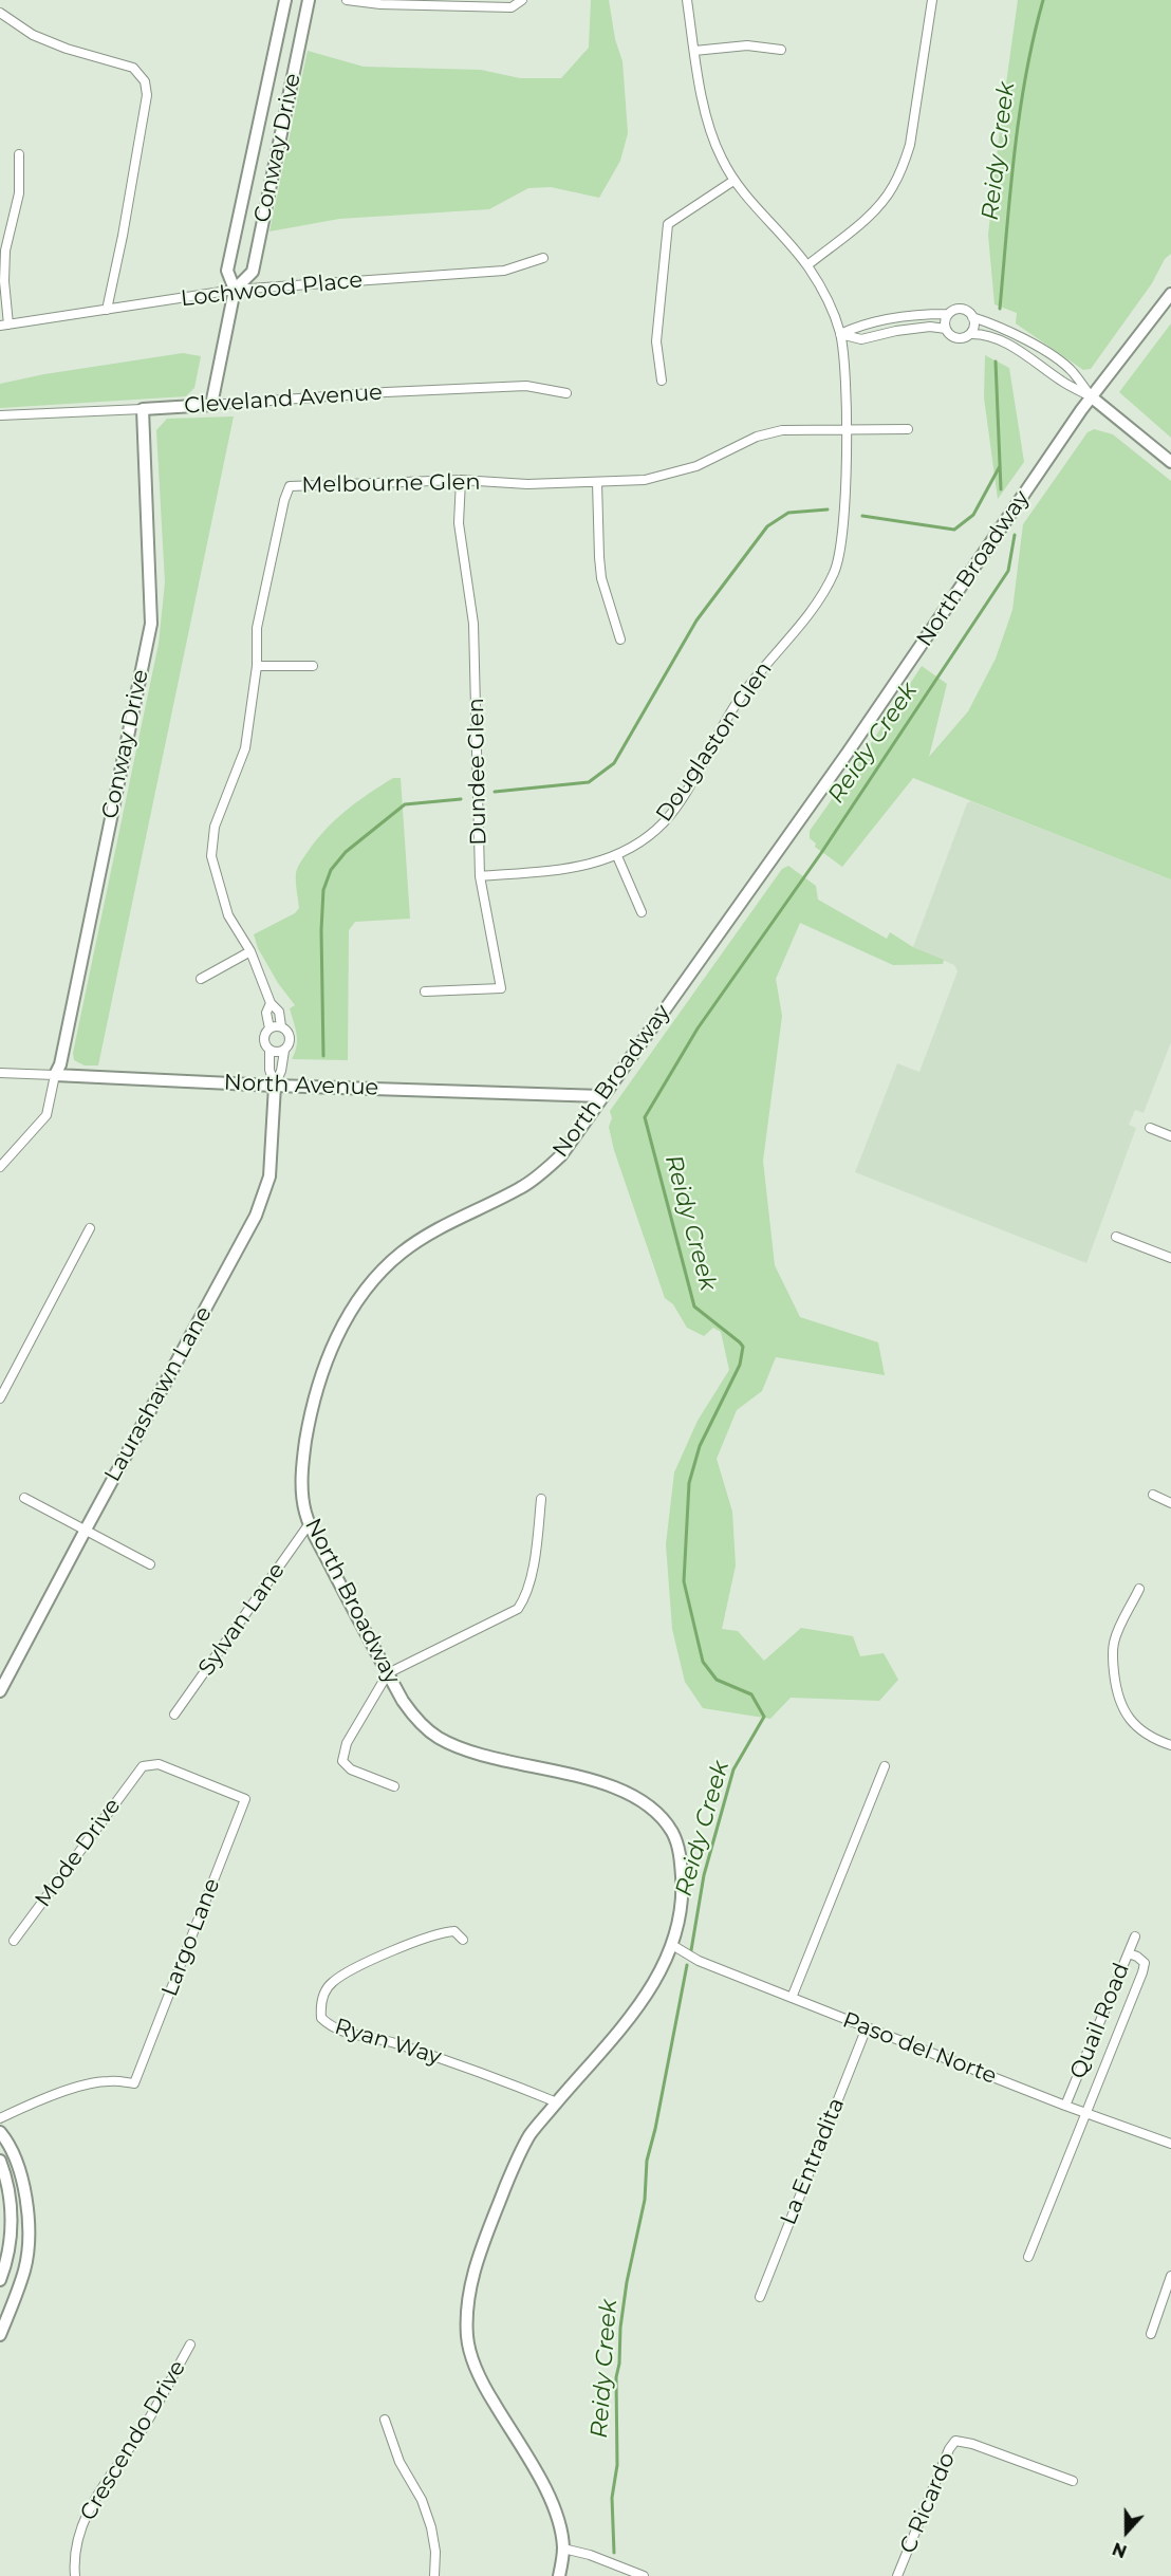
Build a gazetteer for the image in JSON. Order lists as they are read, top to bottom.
{
  "streets": {
    "street": [
      "Conway Drive",
      "Lochwood Place",
      "Cleveland Avenue",
      "Melbourne Glen",
      "North Broadway",
      "Douglaston Glen",
      "Dundee Glen",
      "North Avenue",
      "Laurashawn Lane",
      "Sylvan Lane",
      "Mode Drive",
      "Largo Lane",
      "Quail Road",
      "Ryan Way",
      "Paso del Norte",
      "La Entradita",
      "Crescendo Drive",
      "C Ricardo"
    ]
  },
  "crossings": [
    ["Conway Drive", "Lochwood Place"],
    ["Conway Drive", "Cleveland Avenue"],
    ["Conway Drive", "North Avenue"],
    ["Melbourne Glen", "Douglaston Glen"],
    ["Melbourne Glen", "Dundee Glen"],
    ["Melbourne Glen", "North Avenue"],
    ["Melbourne Glen", "Laurashawn Lane"],
    ["North Broadway", "North Avenue"],
    ["North Broadway", "Sylvan Lane"],
    ["North Broadway", "Ryan Way"],
    ["North Broadway", "Paso del Norte"],
    ["Douglaston Glen", "Dundee Glen"],
    ["North Avenue", "Laurashawn Lane"],
    ["Mode Drive", "Largo Lane"],
    ["Quail Road", "Paso del Norte"],
    ["Paso del Norte", "La Entradita"]
  ],
  "water": ["Reidy Creek"],
  "north": "bottom"
}
